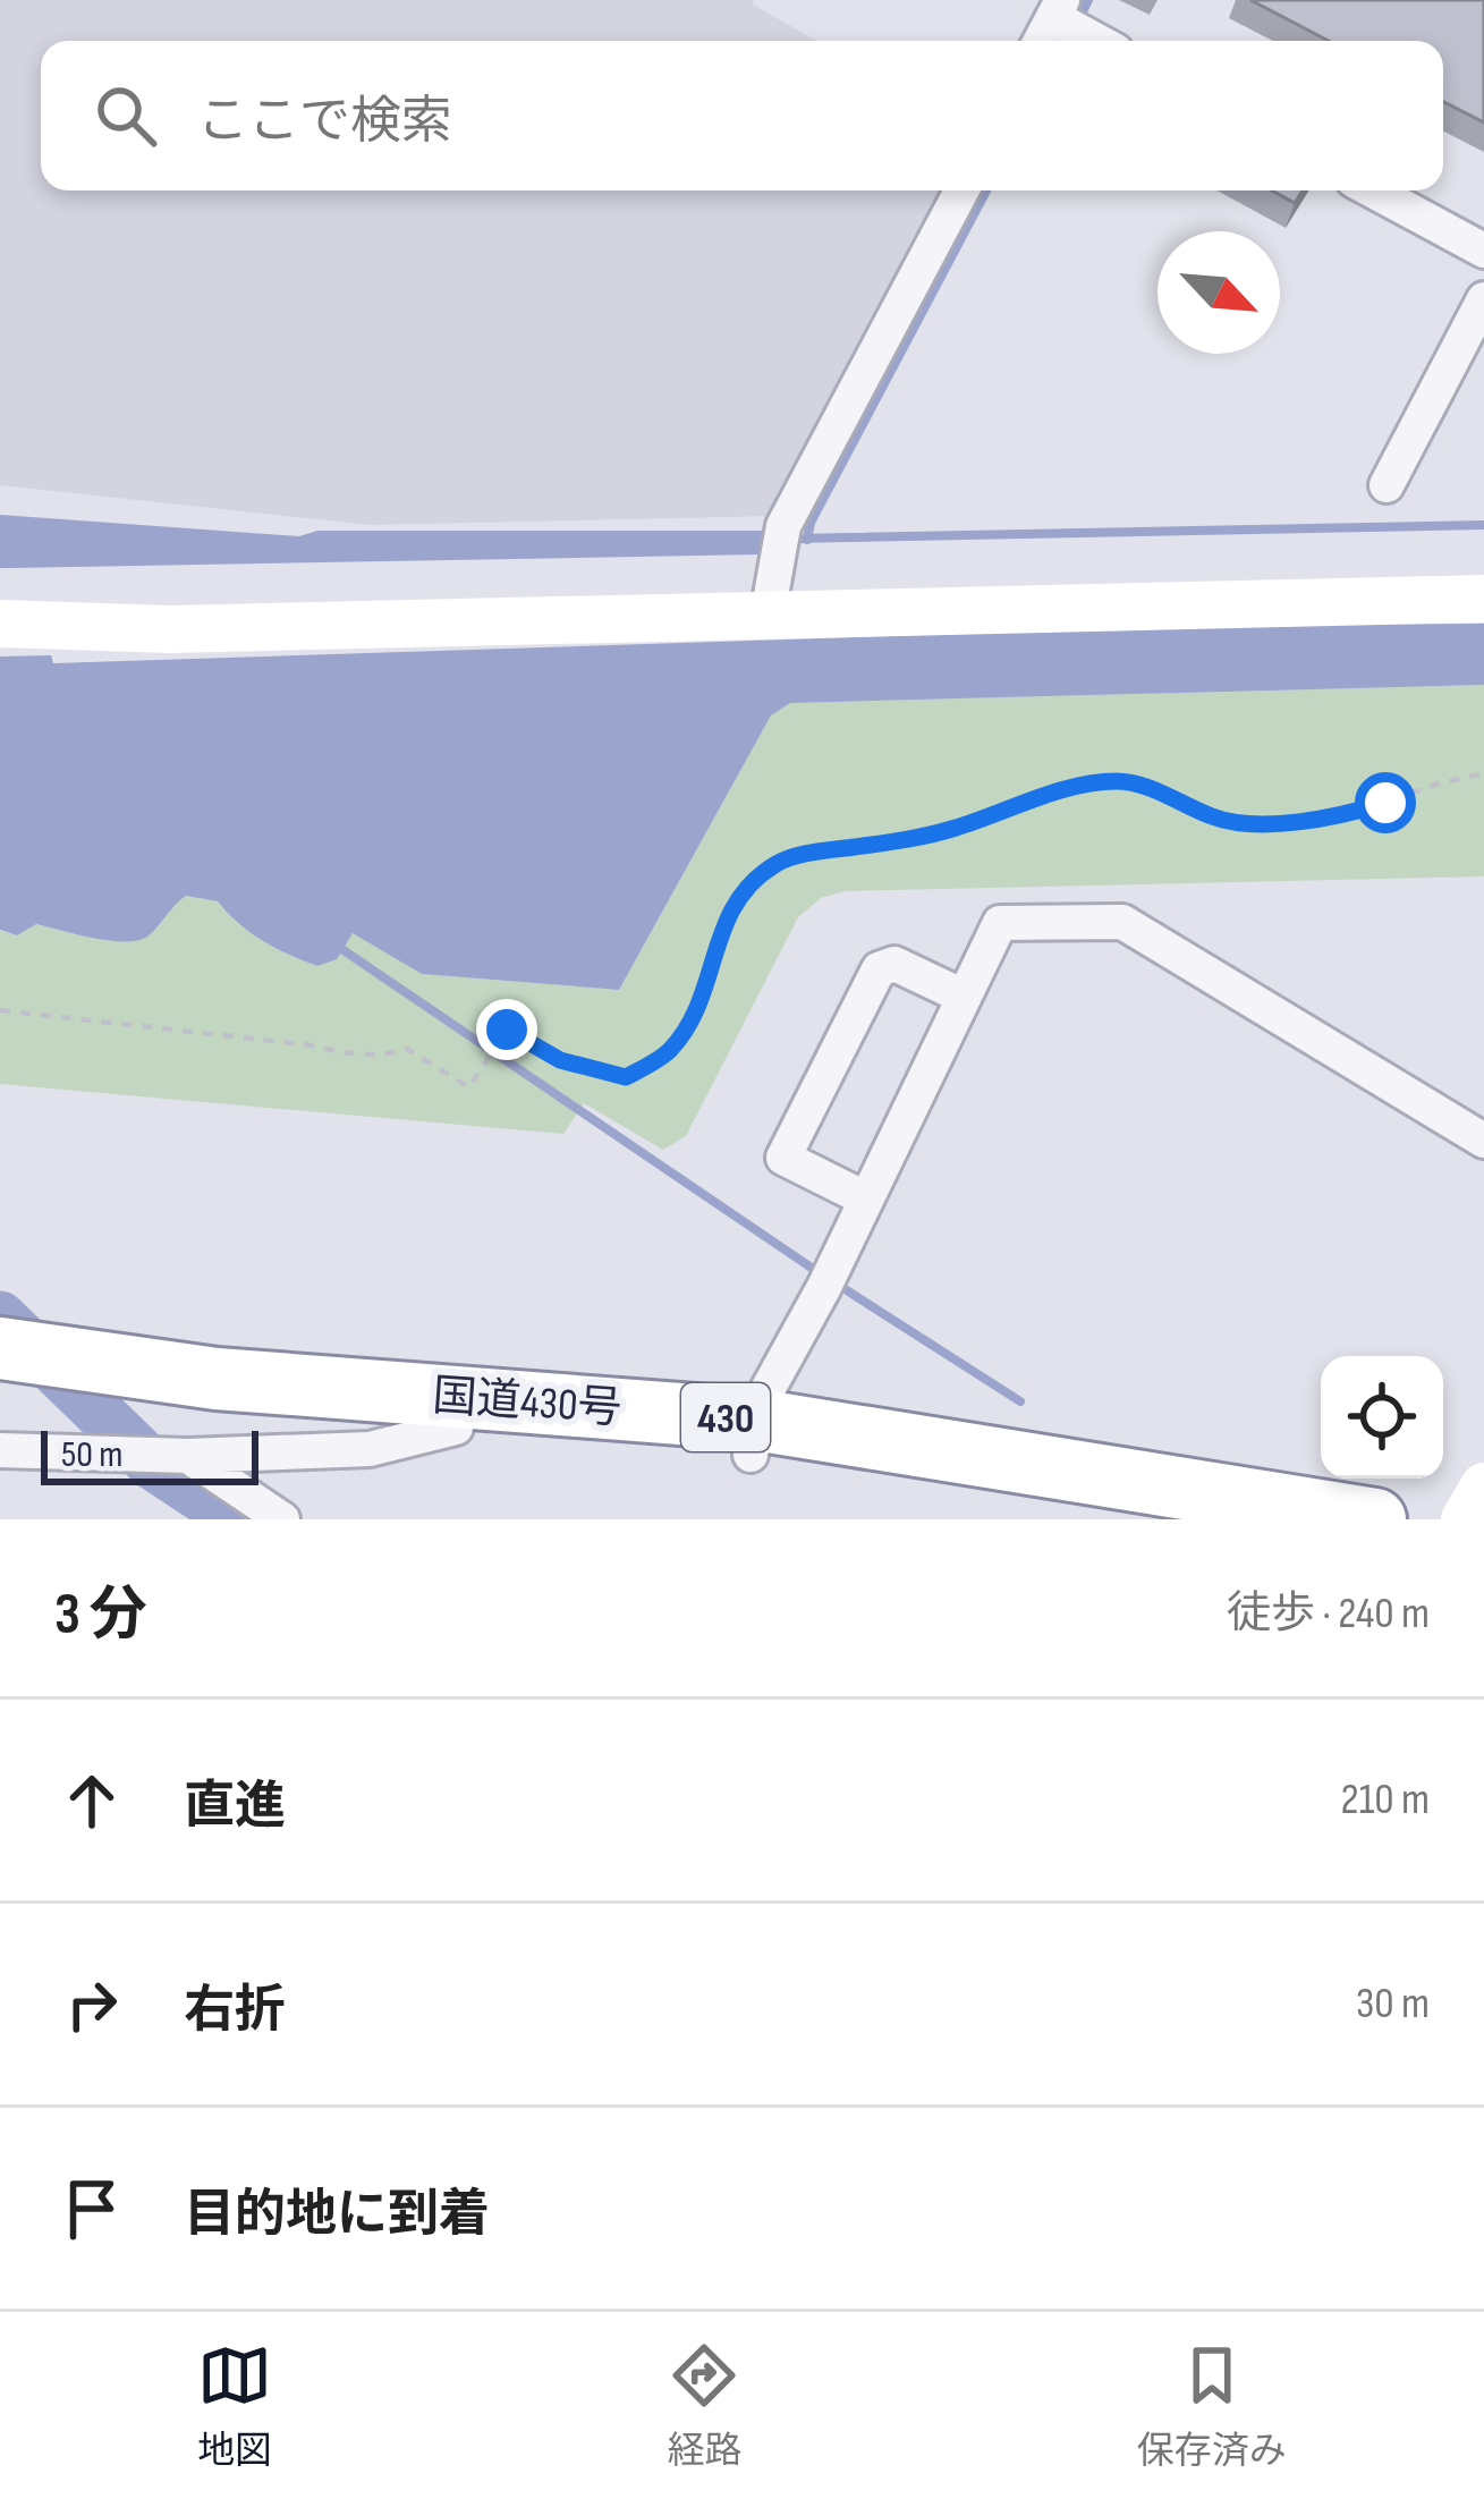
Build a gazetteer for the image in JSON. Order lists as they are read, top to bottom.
{
  "streets": {
    "highway": ["国道430号", "430"]
  },
  "scale_bar": "50 m",
  "north": "bottom right",
  "page": {
    "search": "ここで検索",
    "scale": "50 m",
    "heading": ["3 分", "徒歩 · 240 m"],
    "list": [
      ["直進", "210 m"],
      ["右折", "30 m"],
      "目的地に到着"
    ],
    "nav": ["地図", "経路", "保存済み"]
  }
}
